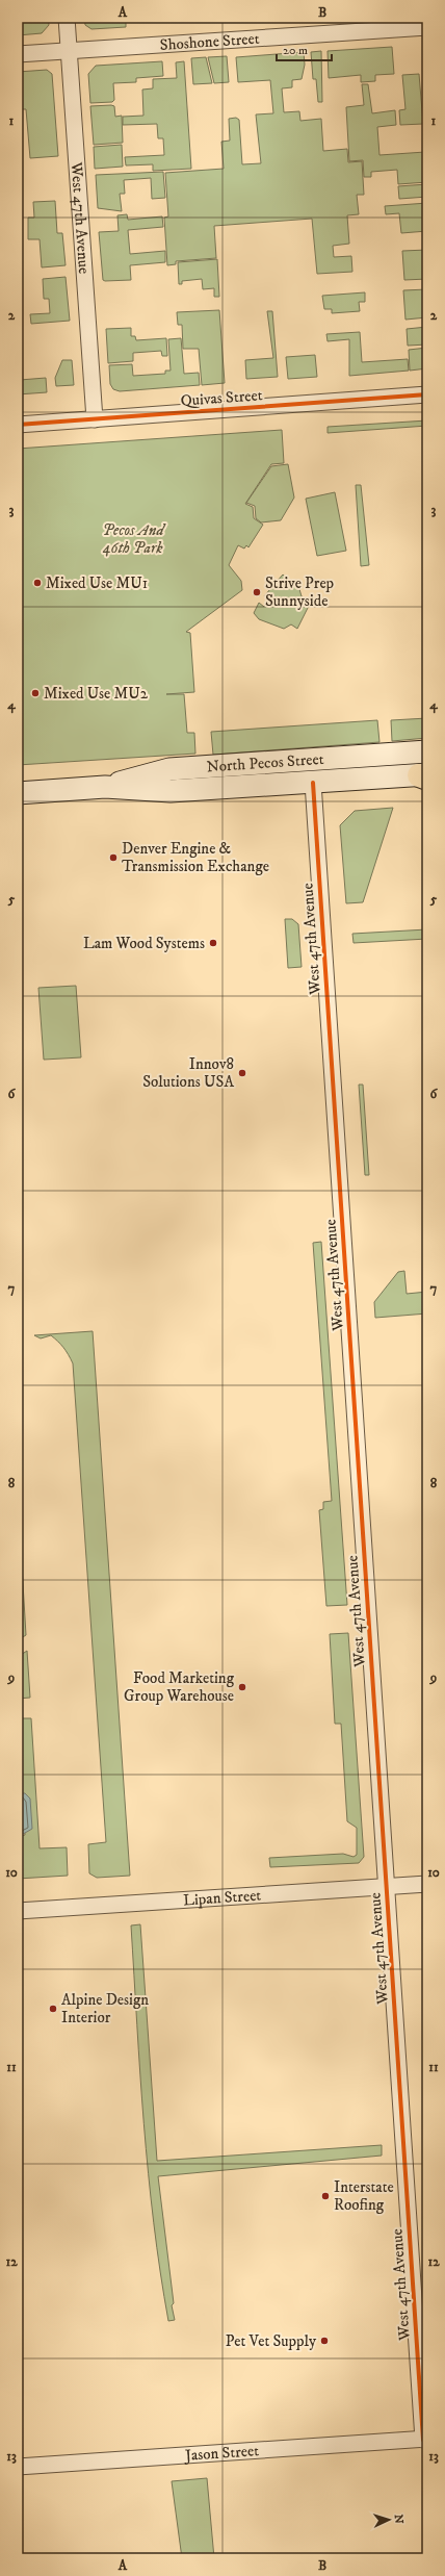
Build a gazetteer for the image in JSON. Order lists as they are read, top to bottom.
{
  "streets": {
    "main road": ["North Pecos Street"],
    "street": [
      "Shoshone Street",
      "West 47th Avenue",
      "Quivas Street",
      "Lipan Street",
      "Jason Street"
    ]
  },
  "crossings": [
    ["Shoshone Street", "West 47th Avenue"],
    ["West 47th Avenue", "Quivas Street"],
    ["West 47th Avenue", "North Pecos Street"],
    ["West 47th Avenue", "Lipan Street"],
    ["West 47th Avenue", "Jason Street"]
  ],
  "parks": ["Pecos And 46th Park"],
  "places": [
    "Mixed Use MU1",
    "Strive Prep Sunnyside",
    "Mixed Use MU2",
    "Denver Engine & Transmission Exchange",
    "Lam Wood Systems",
    "Innov8 Solutions USA",
    "Food Marketing Group Warehouse",
    "Alpine Design Interior",
    "Interstate Roofing",
    "Pet Vet Supply"
  ],
  "scale_bar": "20 m",
  "north": "right",
  "grid": {
    "columns": ["A", "B"],
    "rows": [
      "1",
      "2",
      "3",
      "4",
      "5",
      "6",
      "7",
      "8",
      "9",
      "10",
      "11",
      "12",
      "13"
    ]
  }
}
